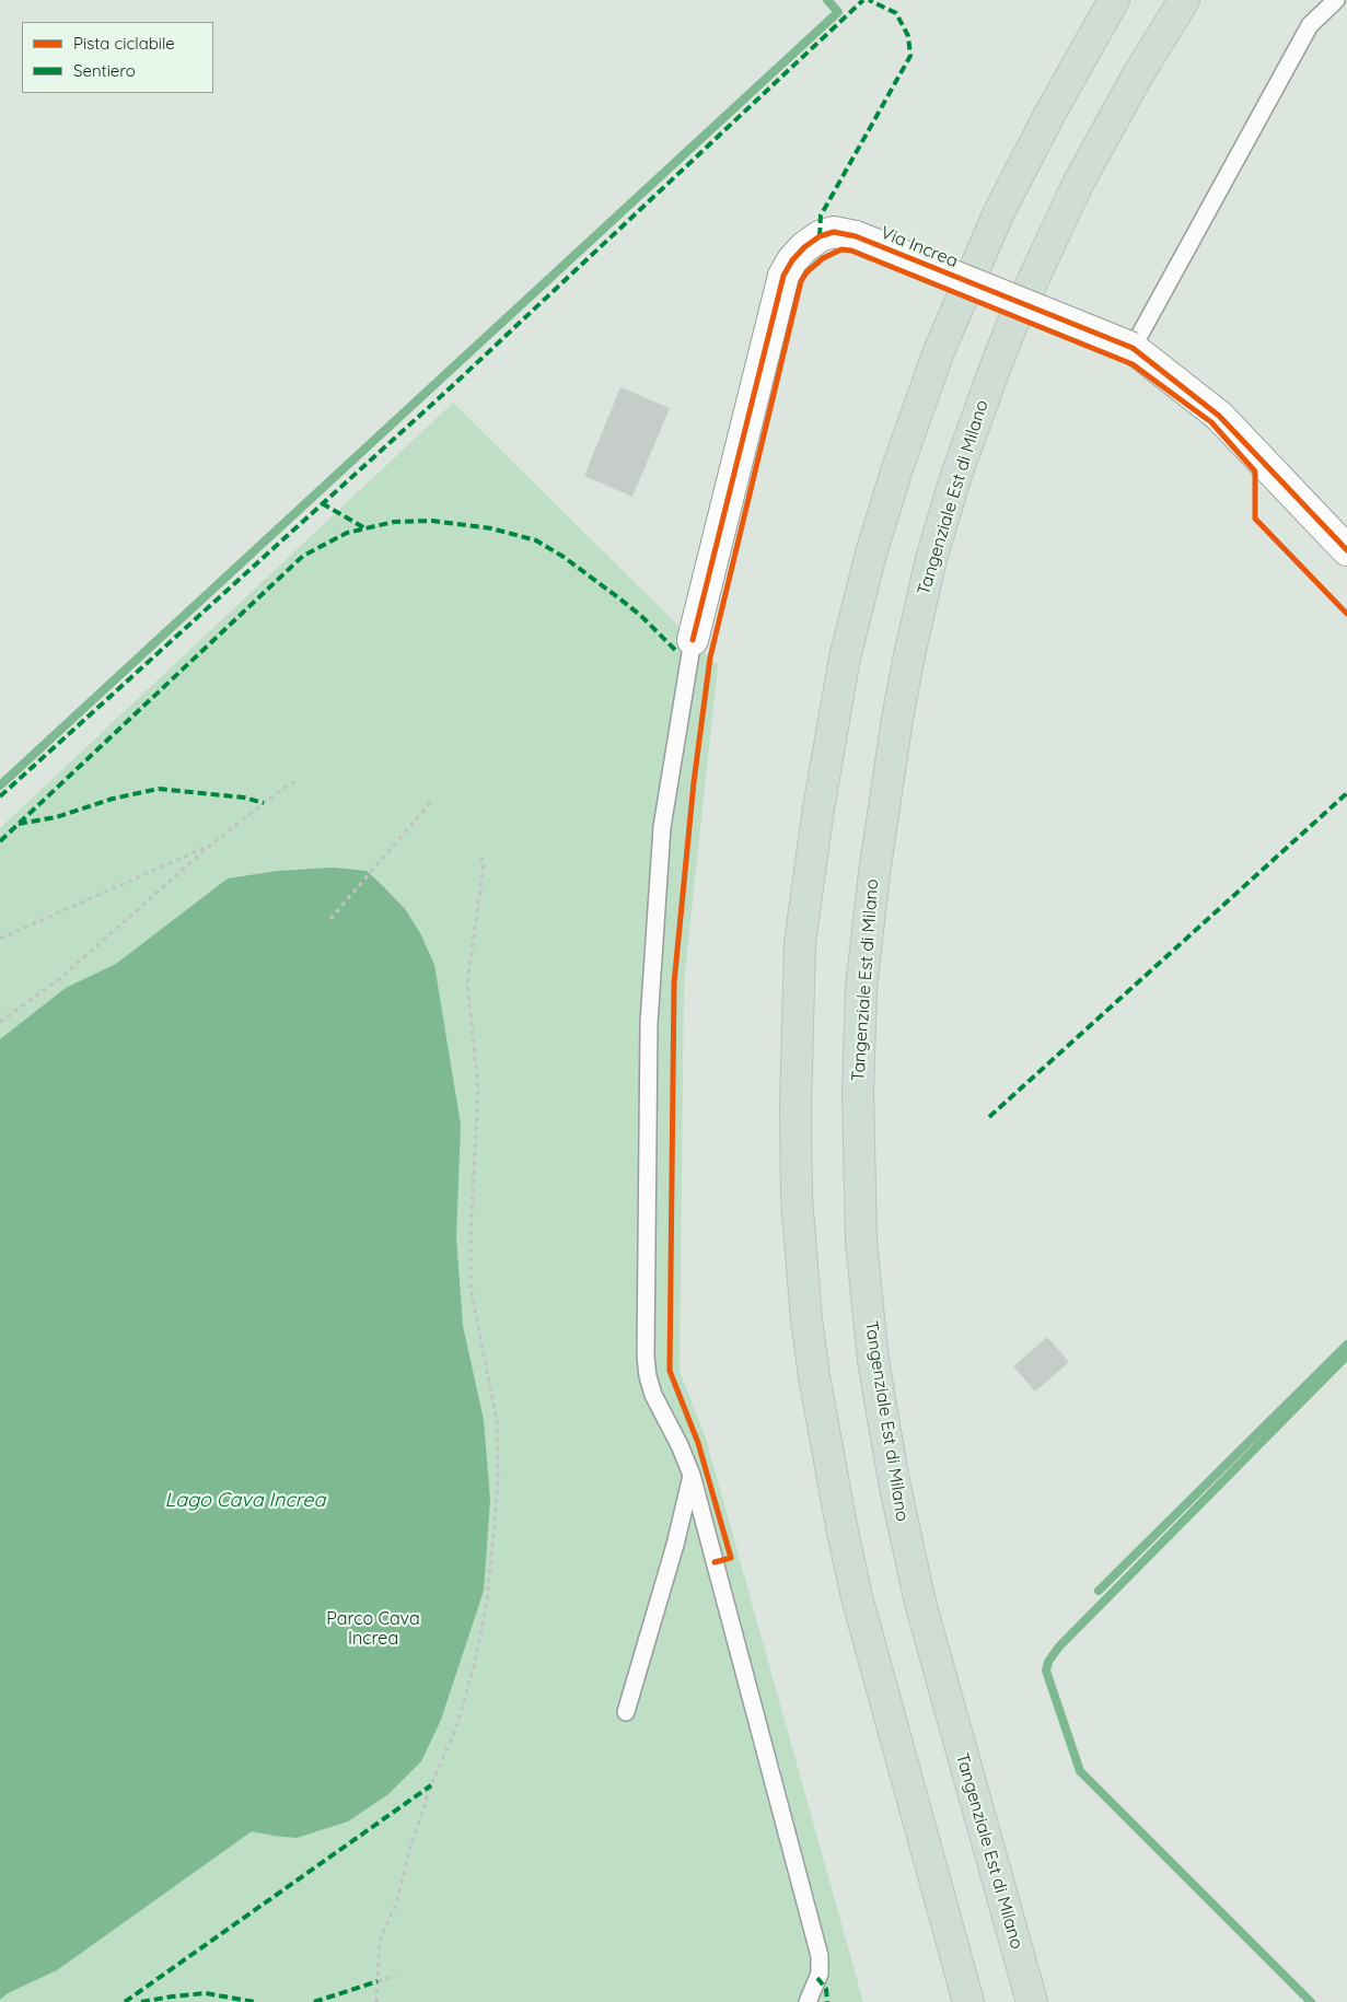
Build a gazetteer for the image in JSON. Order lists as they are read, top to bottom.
{
  "streets": {
    "highway": ["Tangenziale Est di Milano"],
    "street": ["Via Increa"]
  },
  "water": ["Lago Cava Increa"],
  "parks": ["Parco Cava Increa"],
  "legend": ["Pista ciclabile", "Sentiero"]
}
